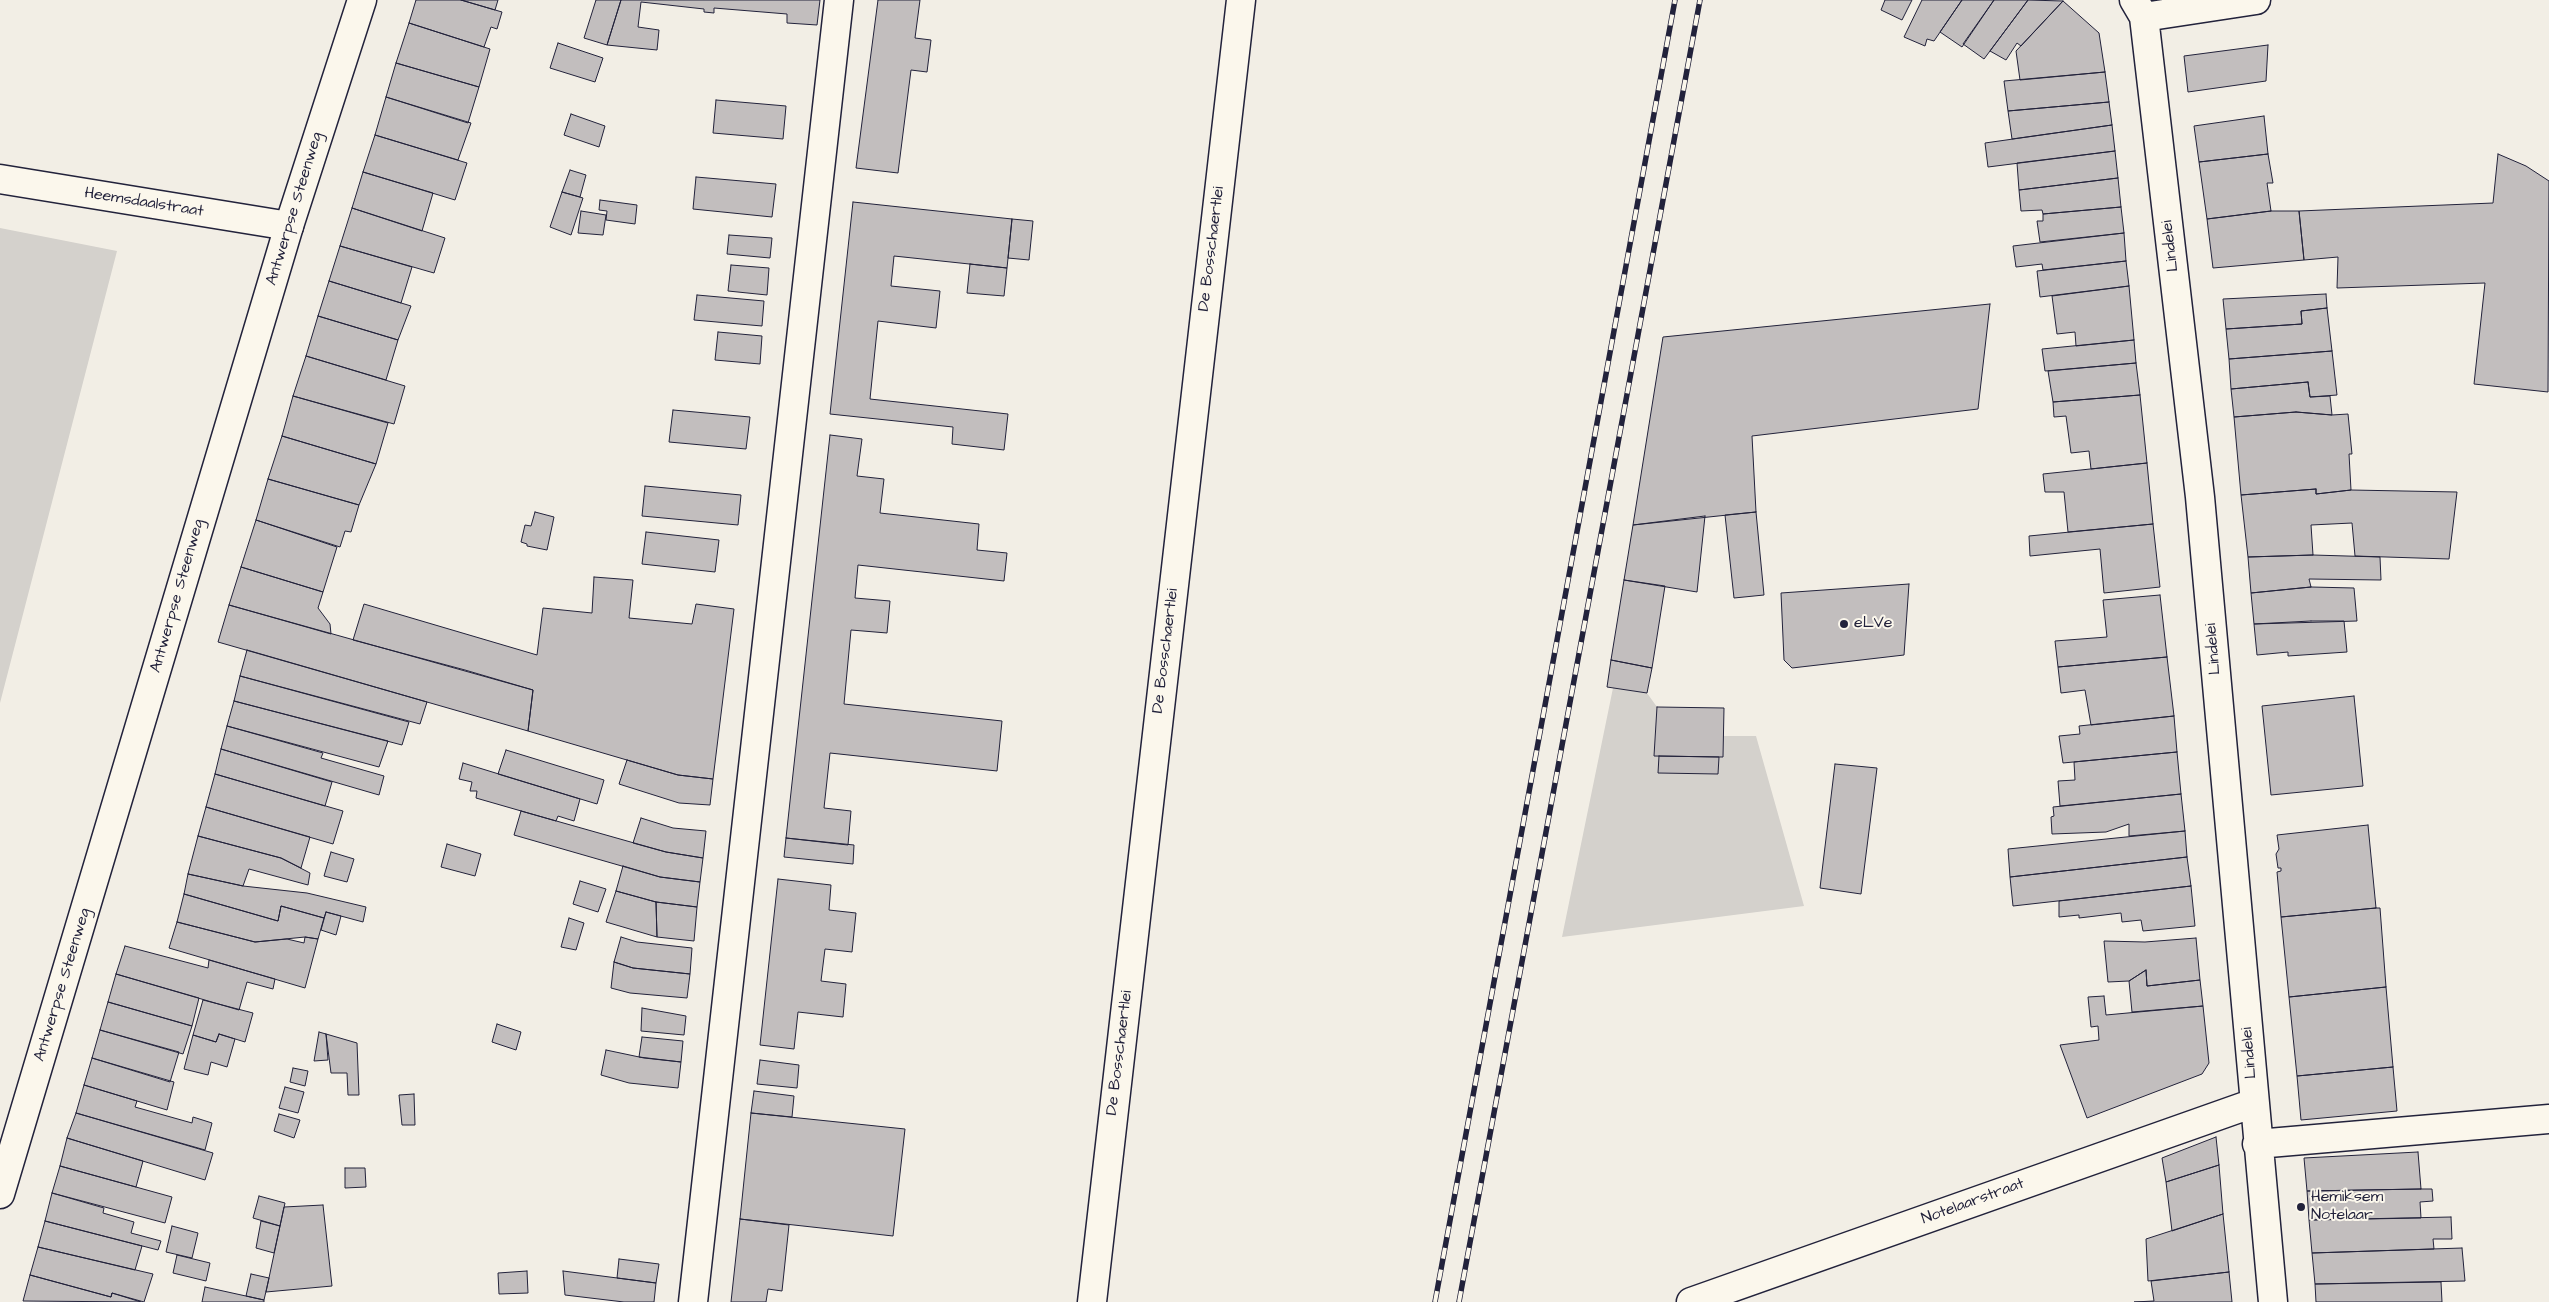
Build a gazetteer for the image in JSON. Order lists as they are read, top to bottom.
{
  "streets": {
    "street": [
      "Heemsdaalstraat",
      "Antwerpse Steenweg",
      "Lindelei",
      "De Bosschaertlei",
      "Notelaarstraat"
    ]
  },
  "crossings": [
    ["Heemsdaalstraat", "Antwerpse Steenweg"],
    ["Lindelei", "Notelaarstraat"]
  ],
  "places": ["eLVe", "Hemiksem Notelaar"]
}
